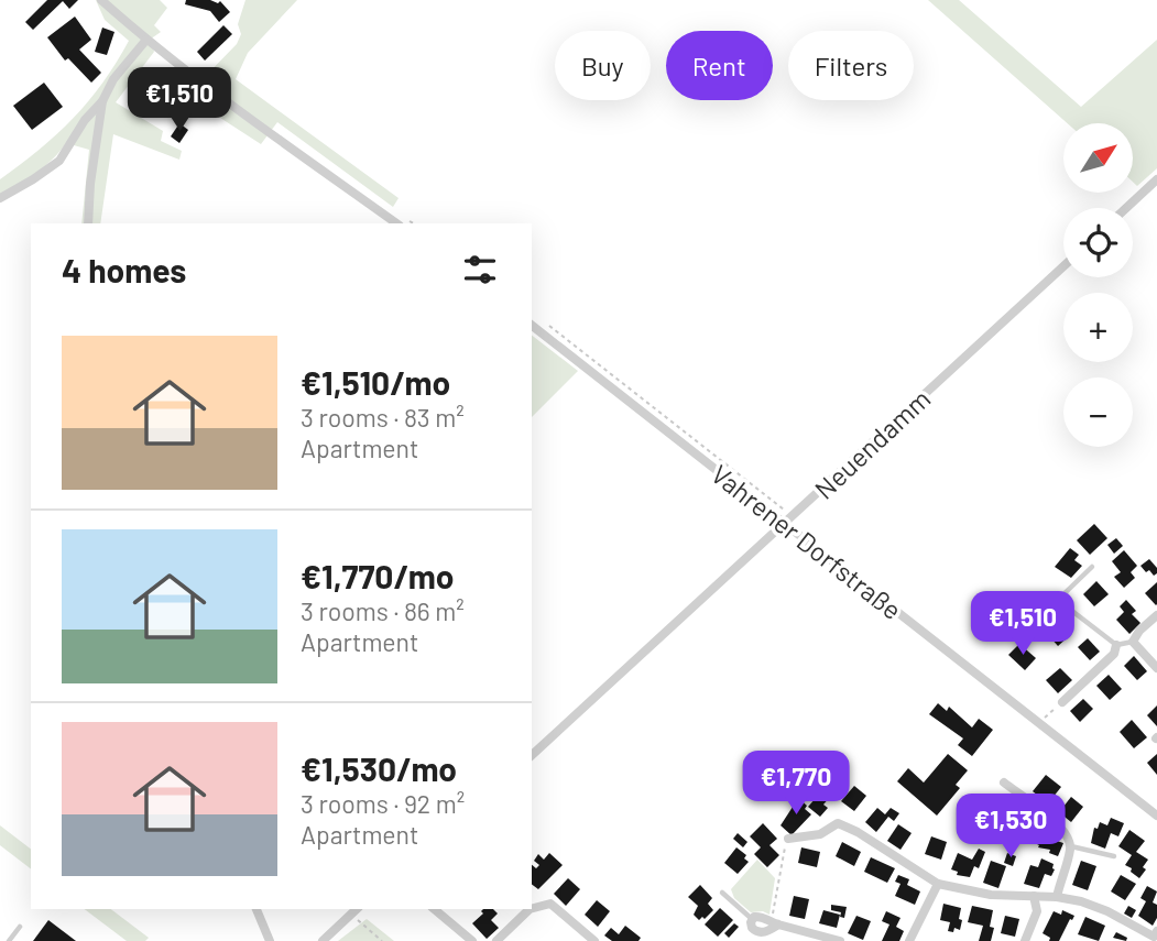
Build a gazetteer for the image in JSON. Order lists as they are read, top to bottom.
{
  "streets": {
    "street": ["Neuendamm", "Vahrener Dorfstraße"]
  },
  "crossings": [
    ["Neuendamm", "Vahrener Dorfstraße"]
  ],
  "north": "top right",
  "page": {
    "chip": ["Buy", "Rent", "Filters"],
    "price": [
      "€1,510",
      "€1,510",
      "€1,770",
      "€1,530"
    ],
    "map_buttons": ["+", "−"],
    "heading": "4 homes",
    "list": [
      {
        "name": "€1,510/mo",
        "note": "3 rooms · 83 m² · Apartment"
      },
      {
        "name": "€1,770/mo",
        "note": "3 rooms · 86 m² · Apartment"
      },
      {
        "name": "€1,530/mo",
        "note": "3 rooms · 92 m² · Apartment"
      }
    ]
  }
}
